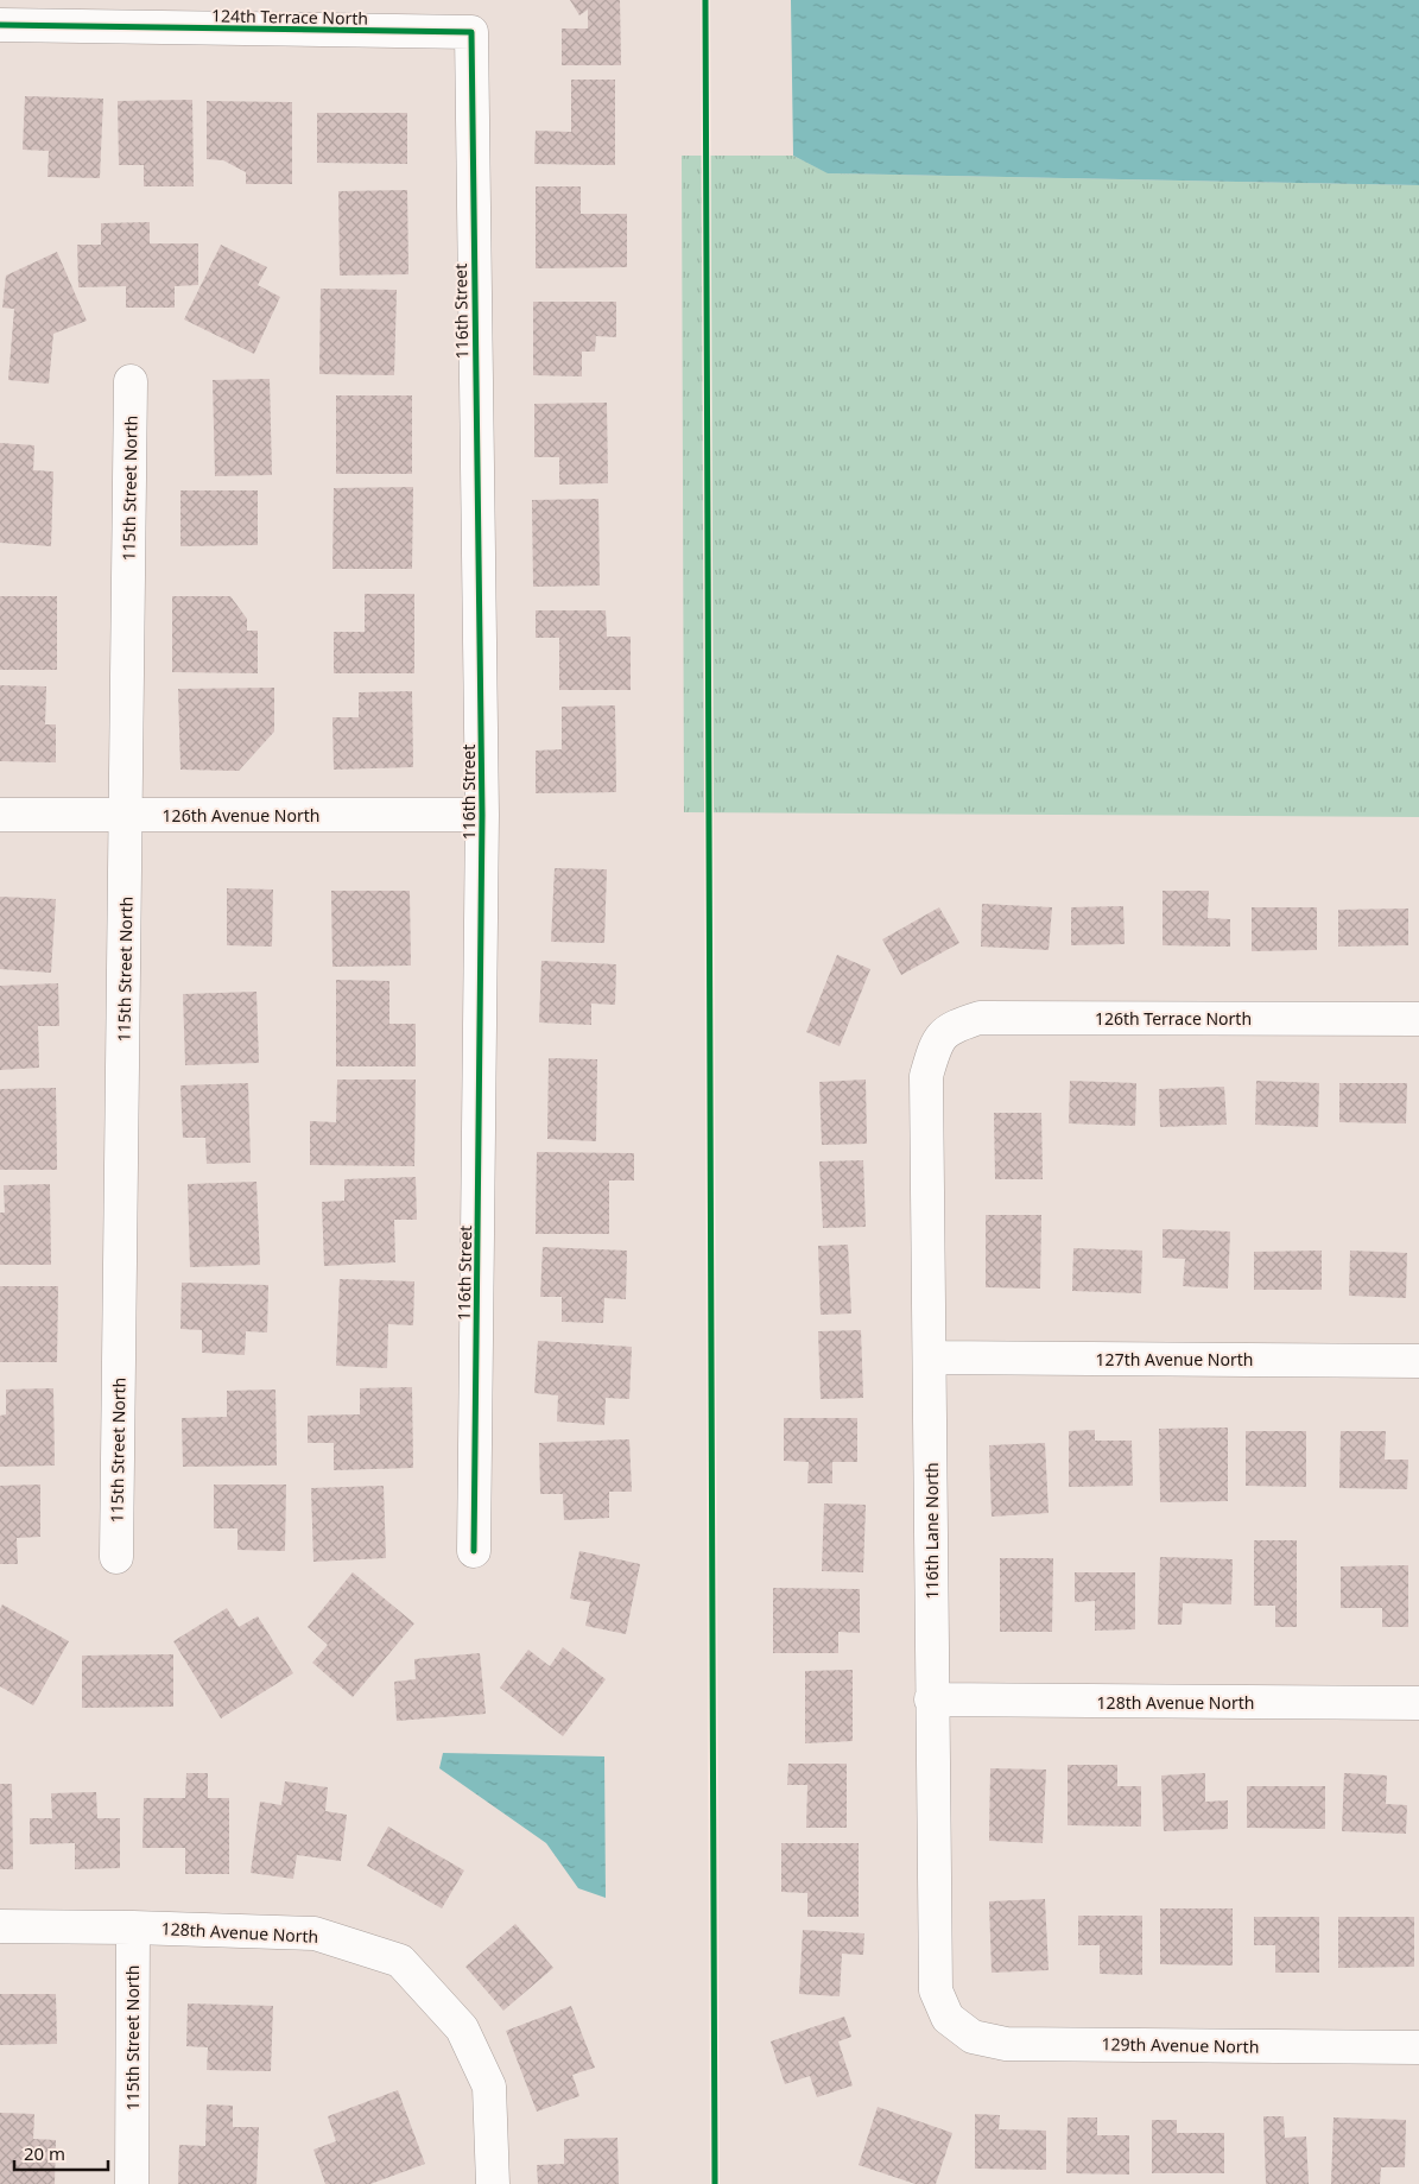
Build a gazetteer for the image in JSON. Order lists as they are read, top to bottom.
{
  "streets": {
    "street": [
      "124th Terrace North",
      "116th Street",
      "115th Street North",
      "126th Avenue North",
      "126th Terrace North",
      "127th Avenue North",
      "116th Lane North",
      "128th Avenue North",
      "129th Avenue North"
    ]
  },
  "crossings": [
    ["124th Terrace North", "116th Street"],
    ["116th Street", "126th Avenue North"],
    ["115th Street North", "126th Avenue North"],
    ["115th Street North", "128th Avenue North"],
    ["126th Terrace North", "116th Lane North"],
    ["127th Avenue North", "116th Lane North"],
    ["116th Lane North", "128th Avenue North"],
    ["116th Lane North", "129th Avenue North"]
  ],
  "scale_bar": "20 m"
}
